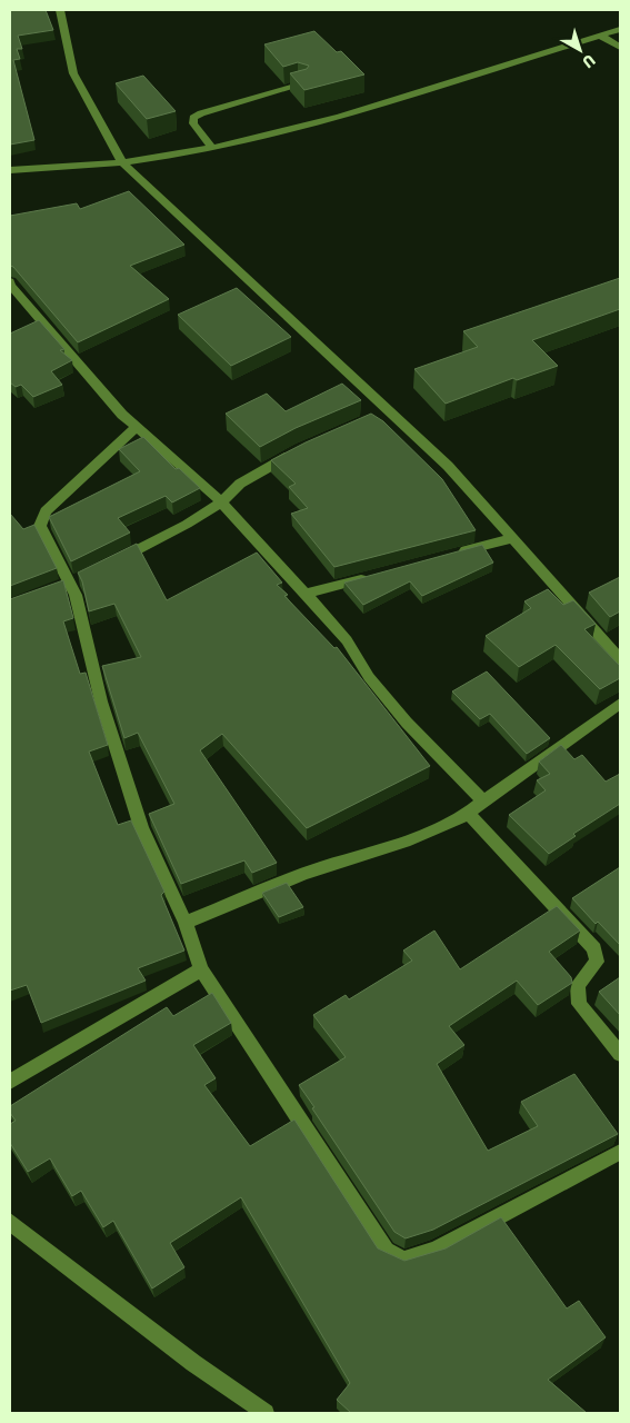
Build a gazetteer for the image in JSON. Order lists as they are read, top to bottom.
{
  "north": "bottom right"
}
